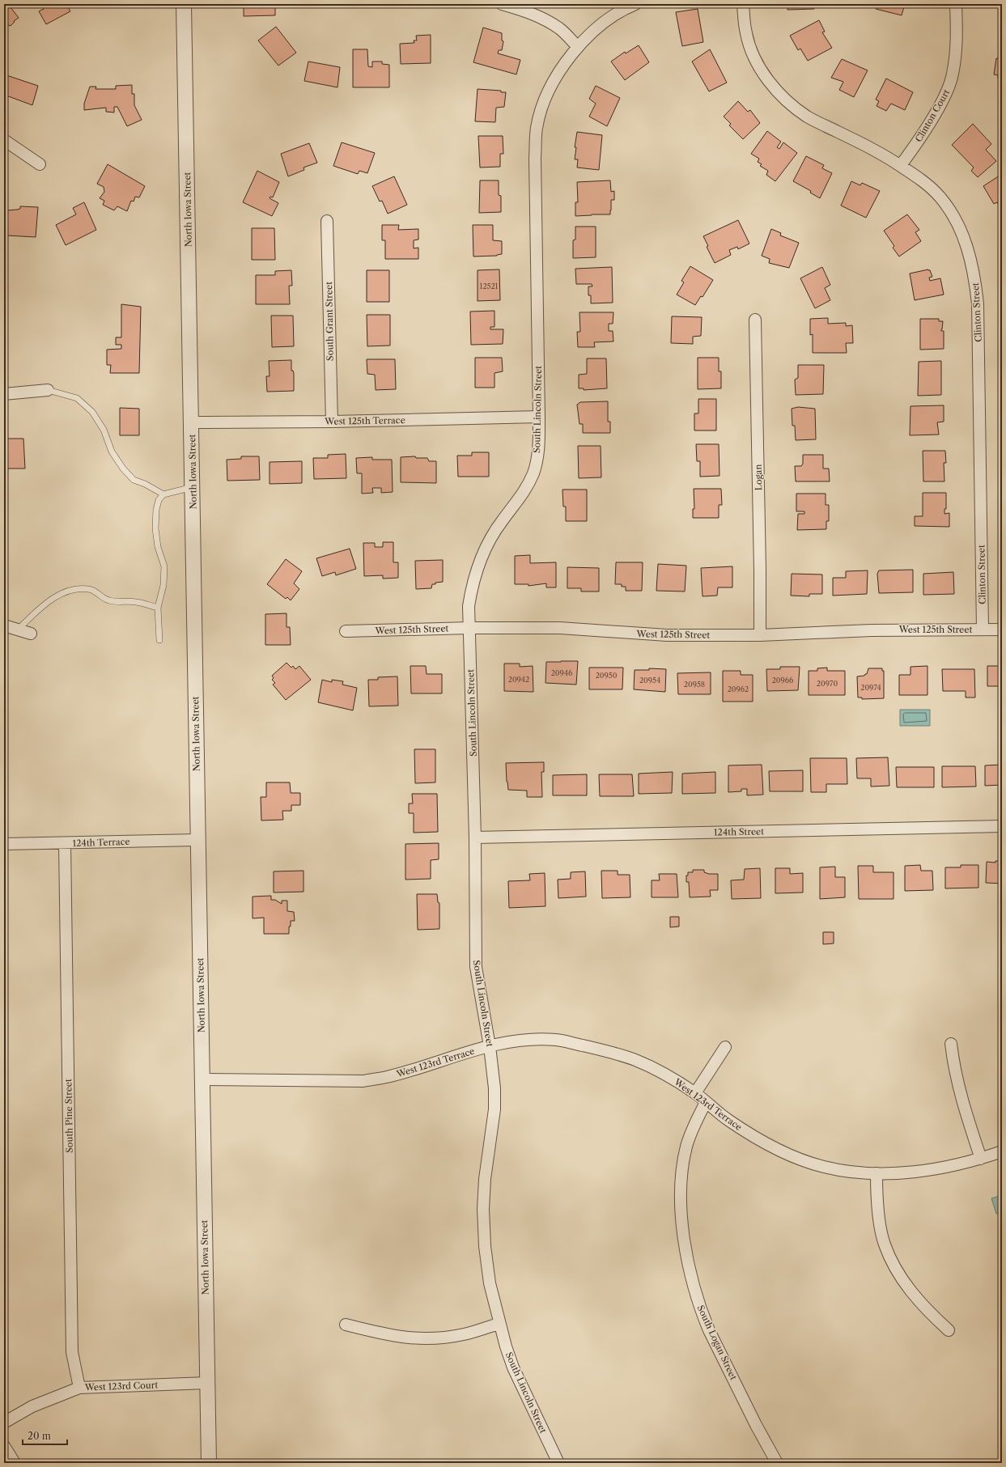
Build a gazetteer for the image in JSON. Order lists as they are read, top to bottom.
{
  "streets": {
    "street": [
      "Clinton Court",
      "North Iowa Street",
      "Clinton Street",
      "South Grant Street",
      "South Lincoln Street",
      "West 125th Terrace",
      "Logan",
      "West 125th Street",
      "124th Street",
      "124th Terrace",
      "West 123rd Terrace",
      "South Pine Street",
      "South Logan Street",
      "West 123rd Court"
    ]
  },
  "crossings": [
    ["Clinton Court", "Clinton Street"],
    ["North Iowa Street", "West 125th Terrace"],
    ["North Iowa Street", "124th Terrace"],
    ["North Iowa Street", "West 123rd Terrace"],
    ["North Iowa Street", "West 123rd Court"],
    ["Clinton Street", "West 125th Street"],
    ["South Grant Street", "West 125th Terrace"],
    ["South Lincoln Street", "West 125th Terrace"],
    ["South Lincoln Street", "West 125th Street"],
    ["South Lincoln Street", "124th Street"],
    ["South Lincoln Street", "West 123rd Terrace"],
    ["Logan", "West 125th Street"],
    ["124th Terrace", "South Pine Street"],
    ["West 123rd Terrace", "South Logan Street"],
    ["South Pine Street", "West 123rd Court"]
  ],
  "house_numbers": [
    "12521",
    "20946",
    "20950",
    "20942",
    "20954",
    "20966",
    "20970",
    "20958",
    "20974",
    "20962"
  ],
  "scale_bar": "20 m"
}
